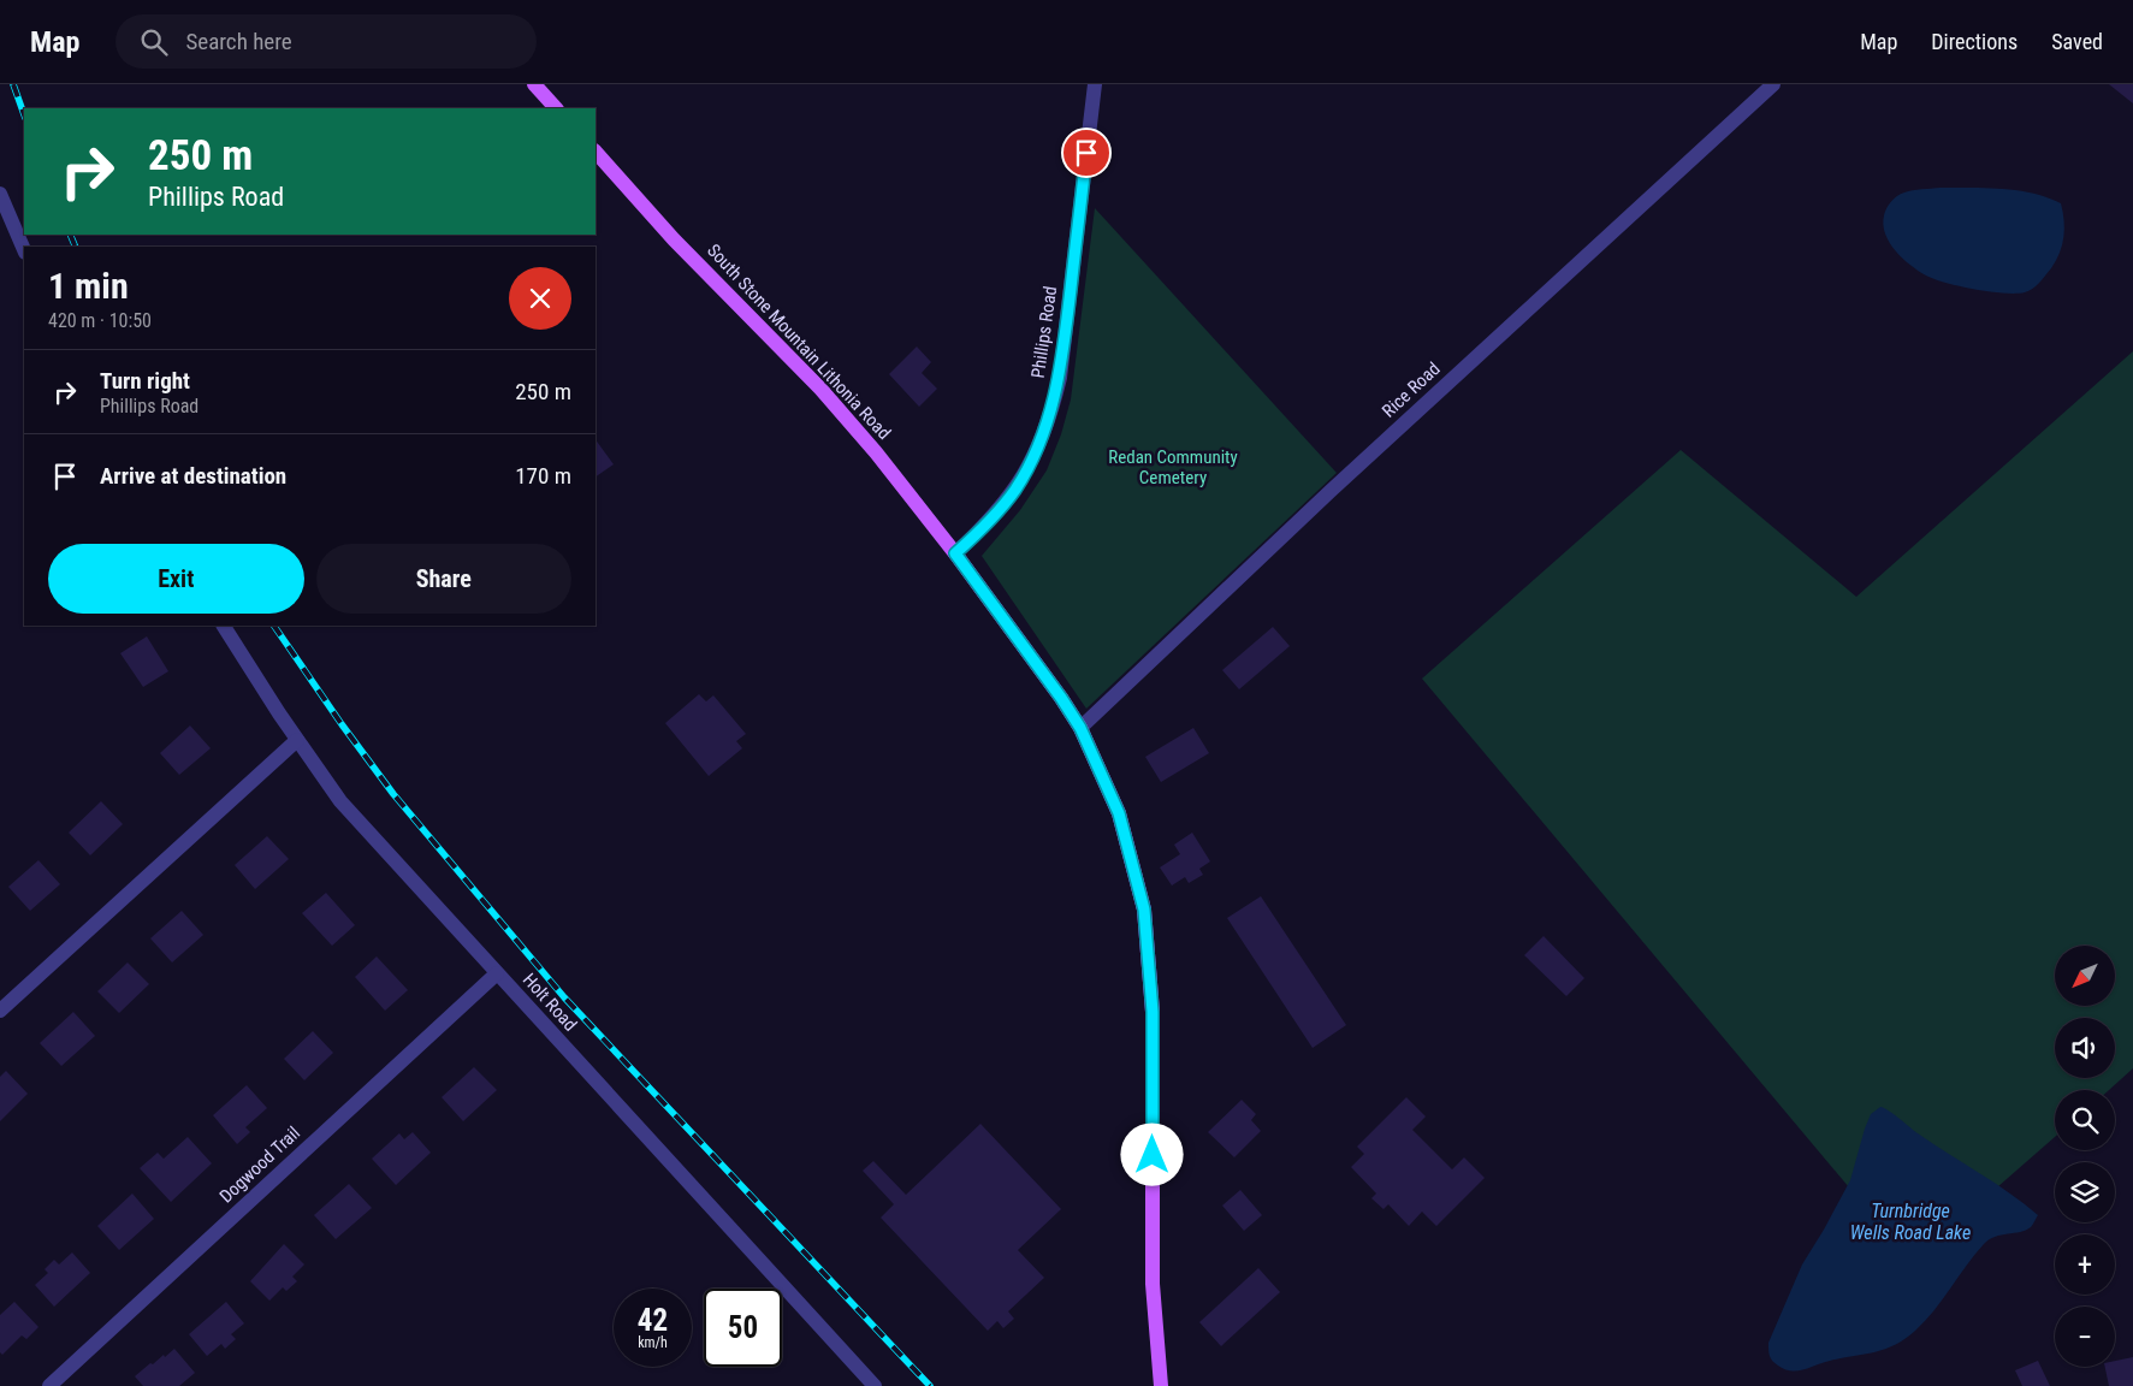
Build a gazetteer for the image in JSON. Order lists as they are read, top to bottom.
{
  "streets": {
    "main road": ["South Stone Mountain Lithonia Road"],
    "street": [
      "Phillips Road",
      "Rice Road",
      "Holt Road",
      "Dogwood Trail"
    ]
  },
  "crossings": [
    ["Phillips Road", "South Stone Mountain Lithonia Road"],
    ["South Stone Mountain Lithonia Road", "Rice Road"],
    ["Holt Road", "Dogwood Trail"]
  ],
  "water": ["Turnbridge Wells Road Lake"],
  "parks": ["Redan Community Cemetery"],
  "north": "bottom left",
  "page": {
    "header": "Map",
    "search": "Search here",
    "nav": ["Map", "Directions", "Saved"],
    "turn": ["250 m", "Phillips Road"],
    "heading": ["1 min", "420 m · 10:50"],
    "list": [
      {
        "name": "Turn right",
        "note": "Phillips Road",
        "value": "250 m"
      },
      {
        "name": "Arrive at destination",
        "value": "170 m"
      }
    ],
    "buttons": ["Exit", "Share"],
    "map_buttons": ["+", "−"],
    "speed": "42 km/h",
    "limit": "50"
  }
}
